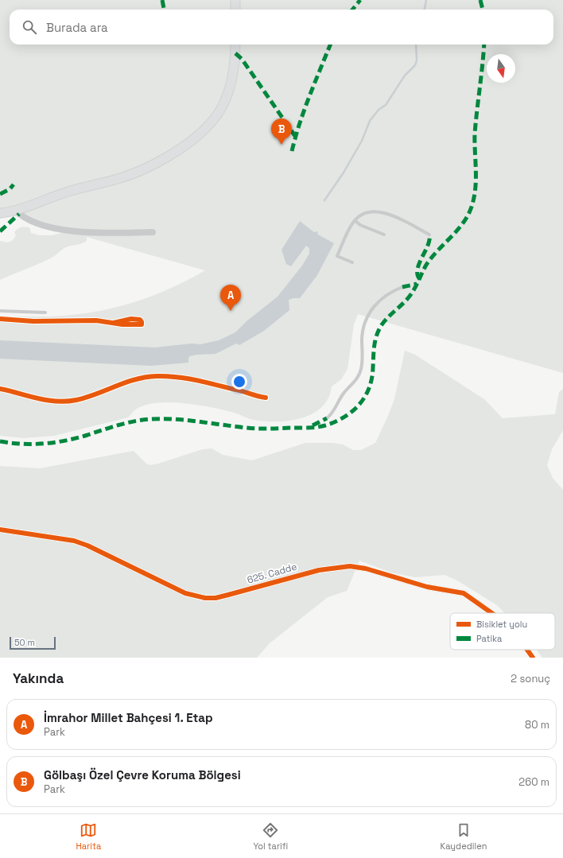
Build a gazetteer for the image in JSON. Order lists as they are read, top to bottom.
{
  "streets": {
    "street": ["625. Cadde"]
  },
  "legend": ["Bisiklet yolu", "Patika"],
  "scale_bar": "50 m",
  "north": "bottom",
  "page": {
    "search": "Burada ara",
    "pins": ["B", "A"],
    "scale": "50 m",
    "heading": ["Yakında", "2 sonuç"],
    "list": [
      {
        "mark": "A",
        "name": "İmrahor Millet Bahçesi 1. Etap",
        "note": "Park",
        "value": "80 m"
      },
      {
        "mark": "B",
        "name": "Gölbaşı Özel Çevre Koruma Bölgesi",
        "note": "Park",
        "value": "260 m"
      }
    ],
    "nav": ["Harita", "Yol tarifi", "Kaydedilen"]
  }
}
